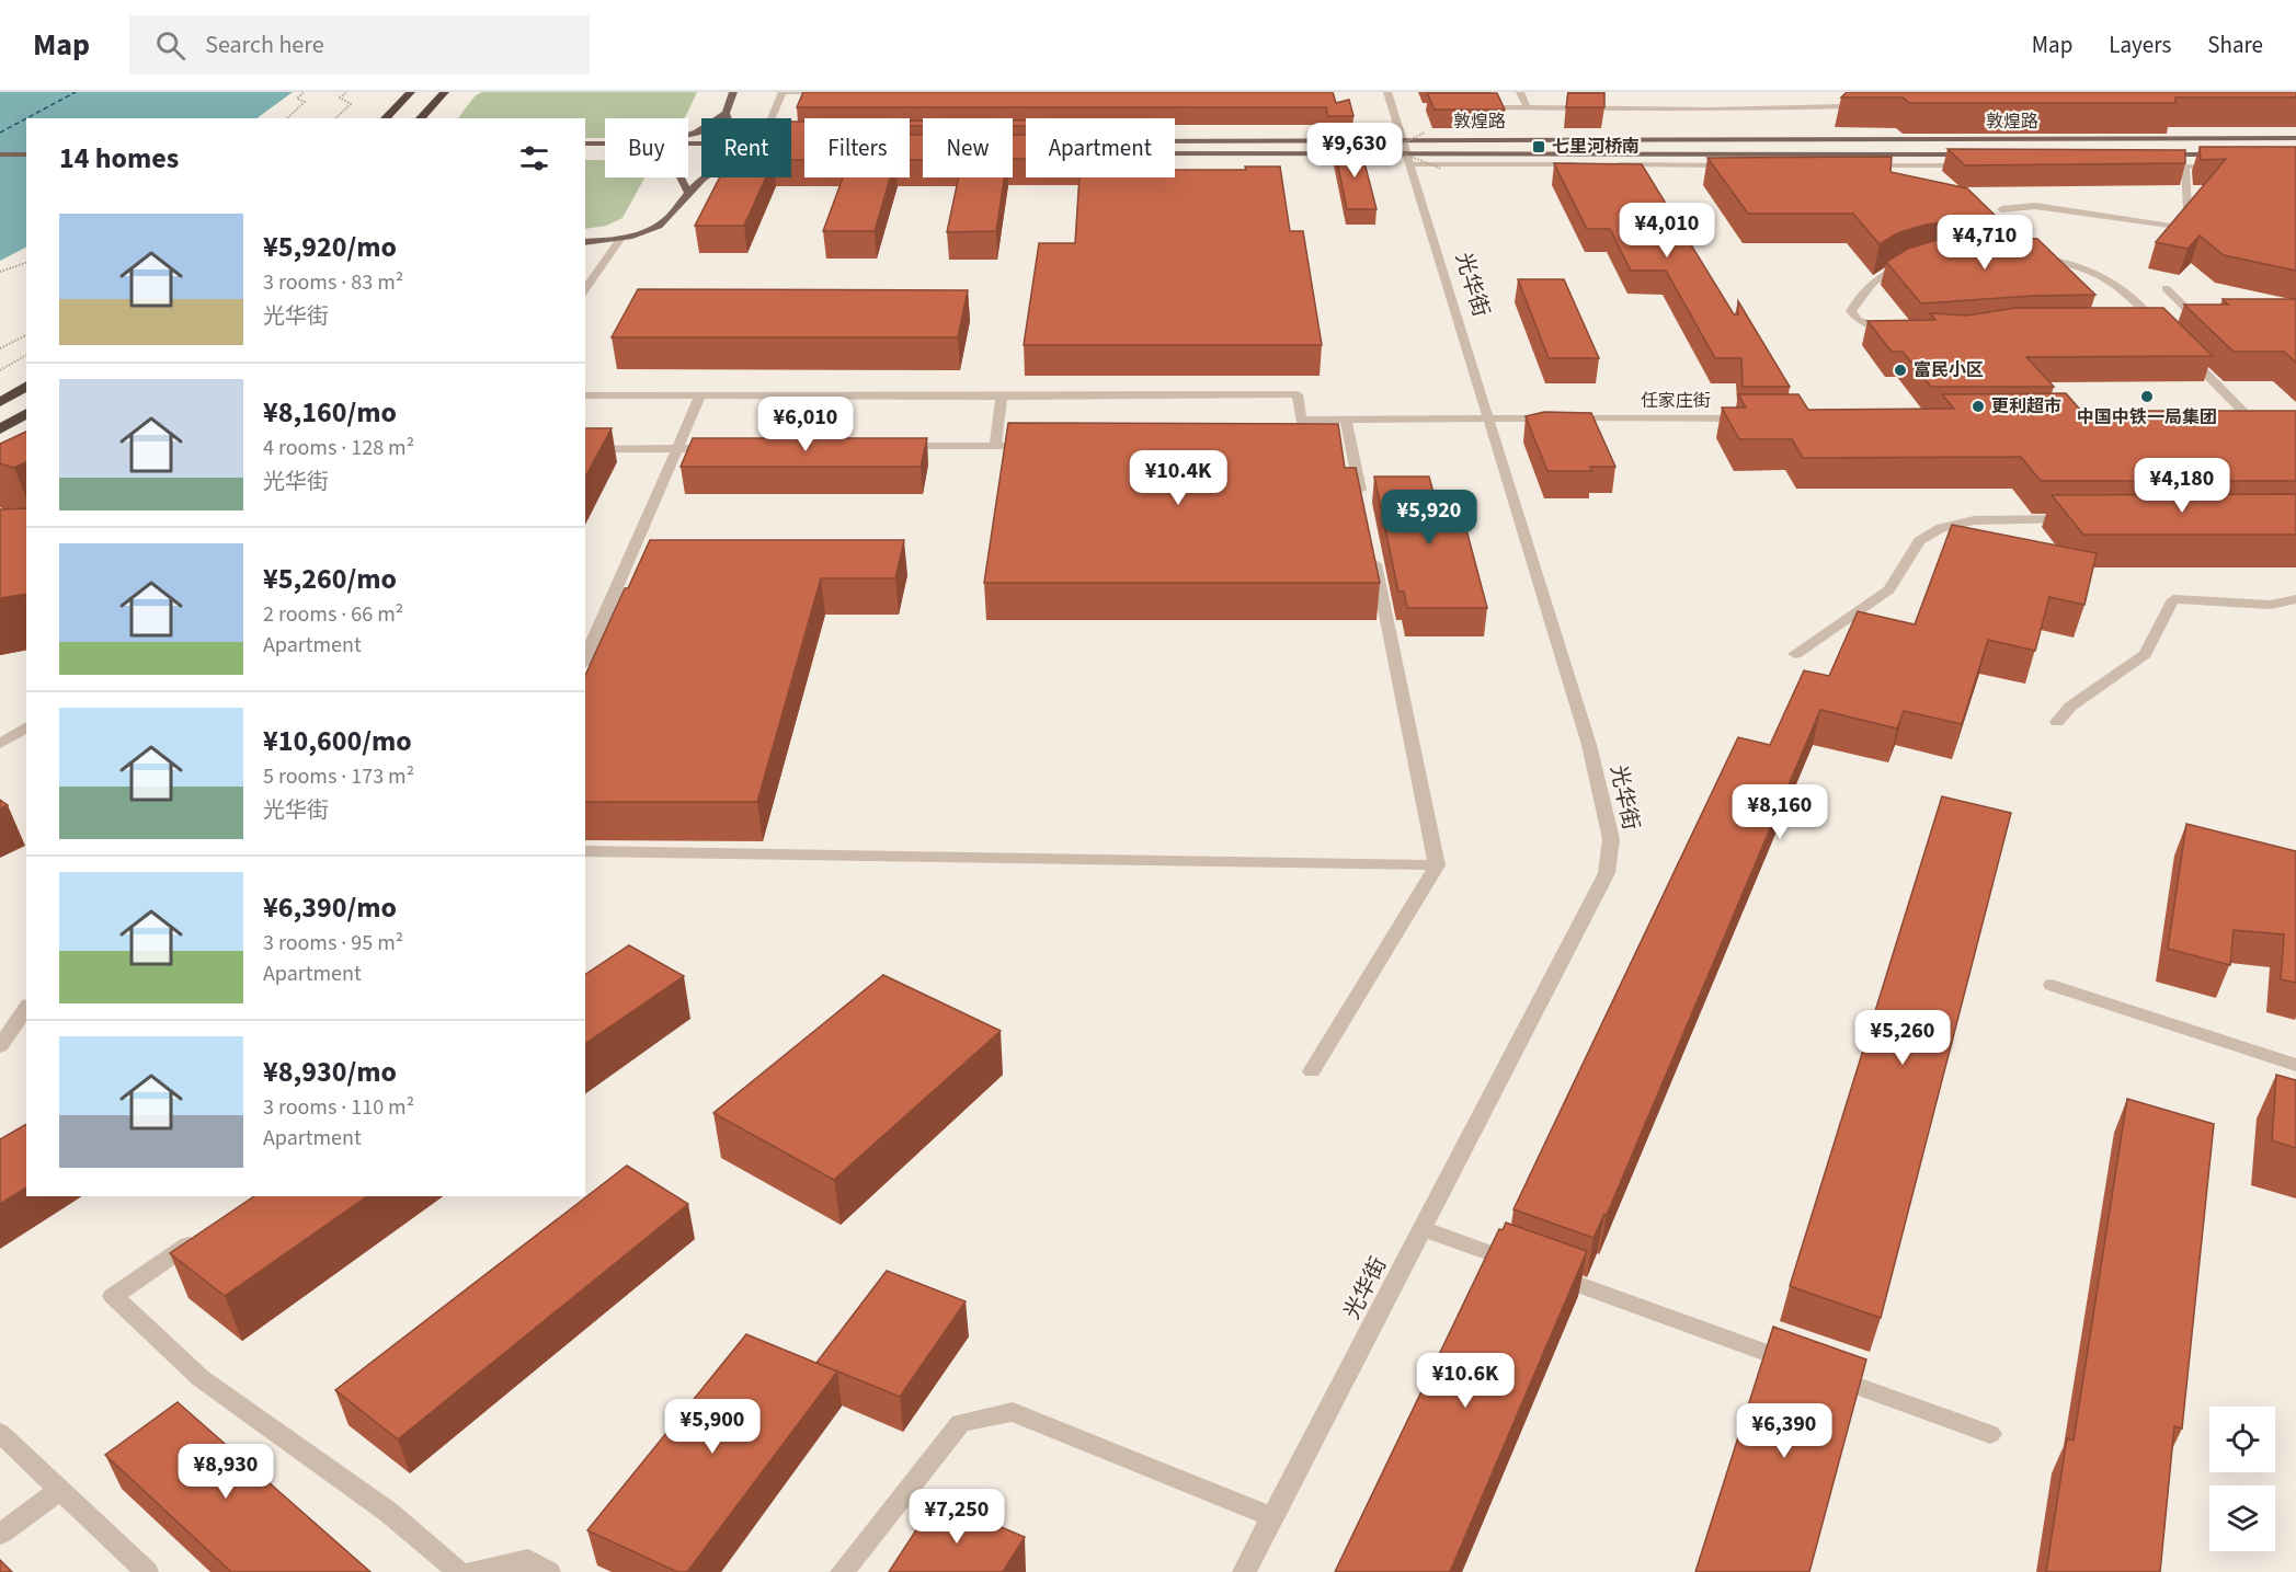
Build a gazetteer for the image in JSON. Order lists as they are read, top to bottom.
{
  "streets": {
    "main road": ["敦煌路"],
    "street": ["光华街", "任家庄街"]
  },
  "crossings": [
    ["敦煌路", "光华街"],
    ["光华街", "任家庄街"]
  ],
  "places": {
    "transit": ["七里河桥南"],
    "other": ["富民小区", "中国中铁一局集团", "更利超市"]
  },
  "page": {
    "header": "Map",
    "search": "Search here",
    "nav": ["Map", "Layers", "Share"],
    "chip": [
      "Buy",
      "Rent",
      "Filters",
      "New",
      "Apartment"
    ],
    "heading": "14 homes",
    "price": [
      "¥9,630",
      "¥4,010",
      "¥4,710",
      "¥6,010",
      "¥10.4K",
      "¥4,180",
      "¥5,920",
      "¥8,160",
      "¥5,260",
      "¥10.6K",
      "¥5,900",
      "¥6,390",
      "¥8,930",
      "¥7,250"
    ],
    "list": [
      {
        "name": "¥5,920/mo",
        "note": "3 rooms · 83 m² · 光华街"
      },
      {
        "name": "¥8,160/mo",
        "note": "4 rooms · 128 m² · 光华街"
      },
      {
        "name": "¥5,260/mo",
        "note": "2 rooms · 66 m² · Apartment"
      },
      {
        "name": "¥10,600/mo",
        "note": "5 rooms · 173 m² · 光华街"
      },
      {
        "name": "¥6,390/mo",
        "note": "3 rooms · 95 m² · Apartment"
      },
      {
        "name": "¥8,930/mo",
        "note": "3 rooms · 110 m² · Apartment"
      }
    ]
  }
}
